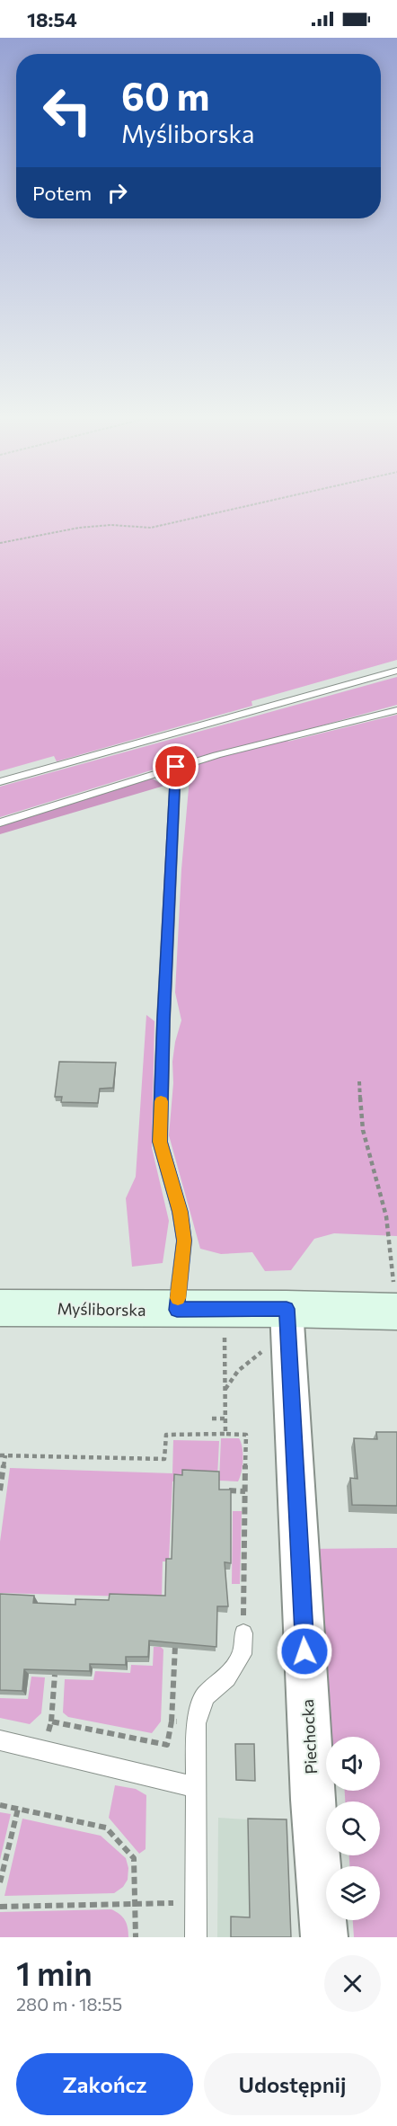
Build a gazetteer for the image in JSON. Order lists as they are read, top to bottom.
{
  "streets": {
    "street": ["Myśliborska", "Piechocka"]
  },
  "crossings": [
    ["Myśliborska", "Piechocka"]
  ],
  "page": {
    "status": "18:54",
    "turn": ["60 m", "Myśliborska"],
    "then": "Potem",
    "heading": ["1 min", "280 m · 18:55"],
    "buttons": ["Zakończ", "Udostępnij"]
  }
}
